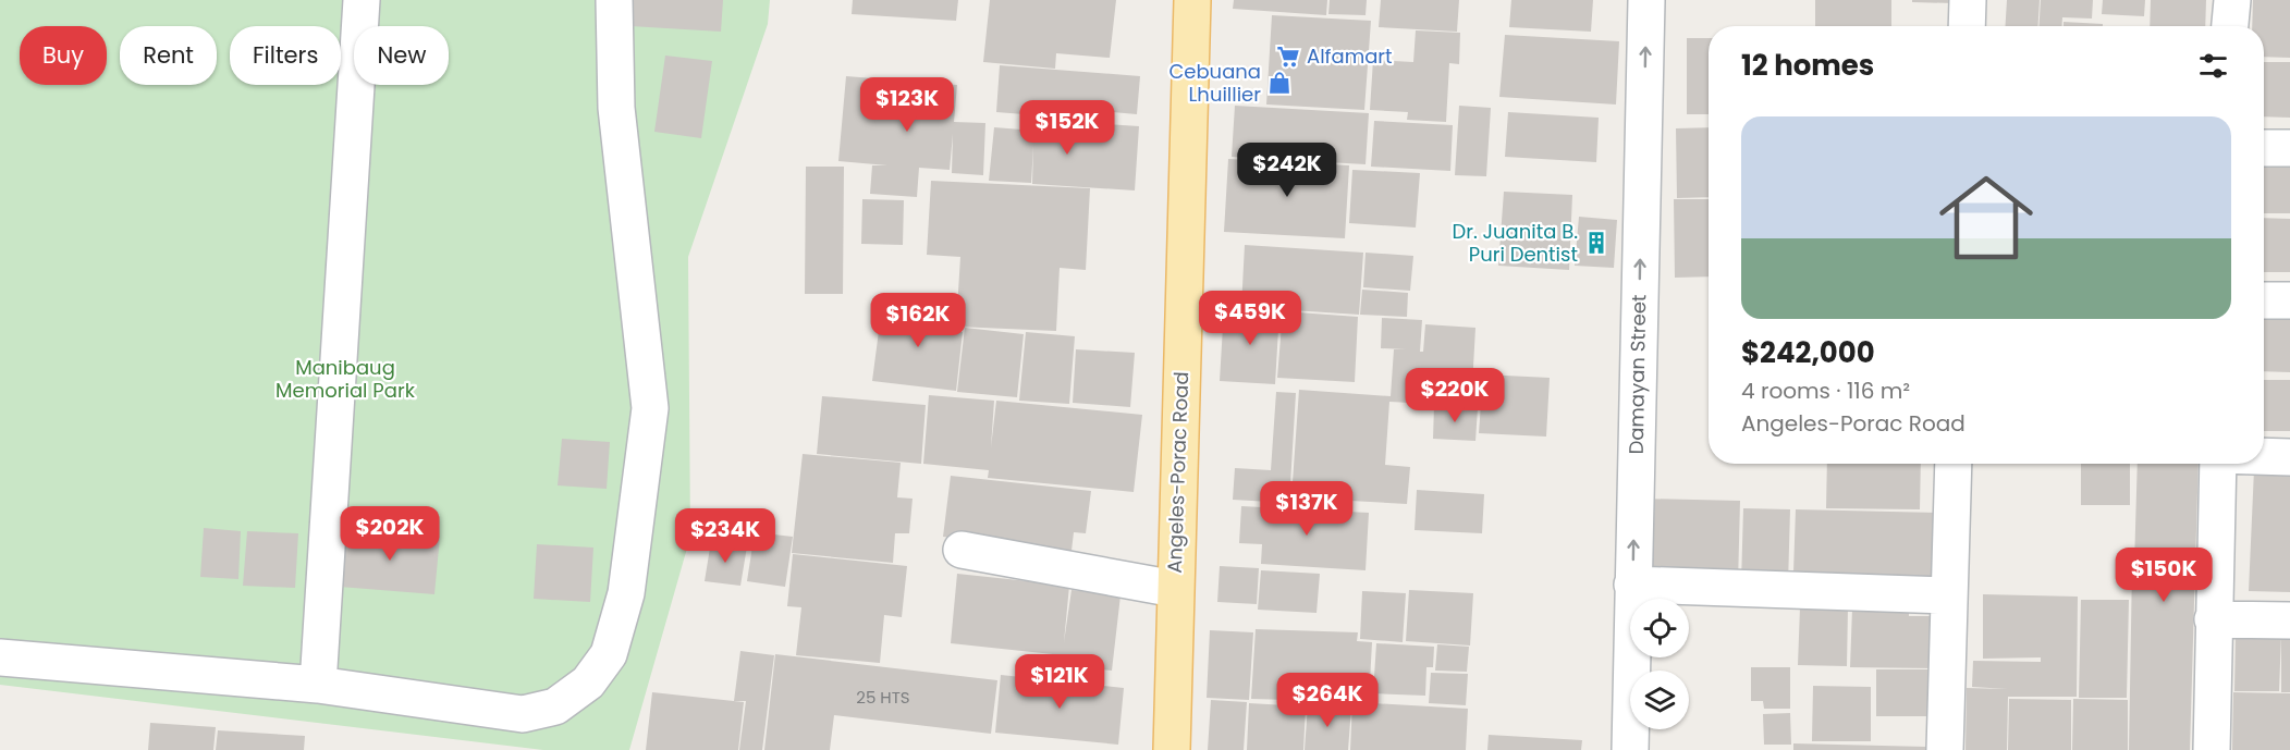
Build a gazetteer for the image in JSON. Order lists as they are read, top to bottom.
{
  "streets": {
    "main road": ["Angeles-Porac Road"],
    "street": ["Damayan Street"]
  },
  "one_way": ["Damayan Street"],
  "parks": ["Manibaug Memorial Park"],
  "places": {
    "supermarket": ["Alfamart"],
    "shop": ["Cebuana Lhuillier"],
    "building": ["Dr. Juanita B. Puri Dentist"]
  },
  "house_numbers": ["25 HTS"],
  "page": {
    "chip": [
      "Buy",
      "Rent",
      "Filters",
      "New"
    ],
    "heading": "12 homes",
    "price": [
      "$123K",
      "$152K",
      "$242K",
      "$459K",
      "$162K",
      "$220K",
      "$137K",
      "$202K",
      "$234K",
      "$150K",
      "$121K",
      "$264K"
    ],
    "list": [
      {
        "name": "$242,000",
        "note": "4 rooms · 116 m² · Angeles-Porac Road"
      }
    ]
  }
}
